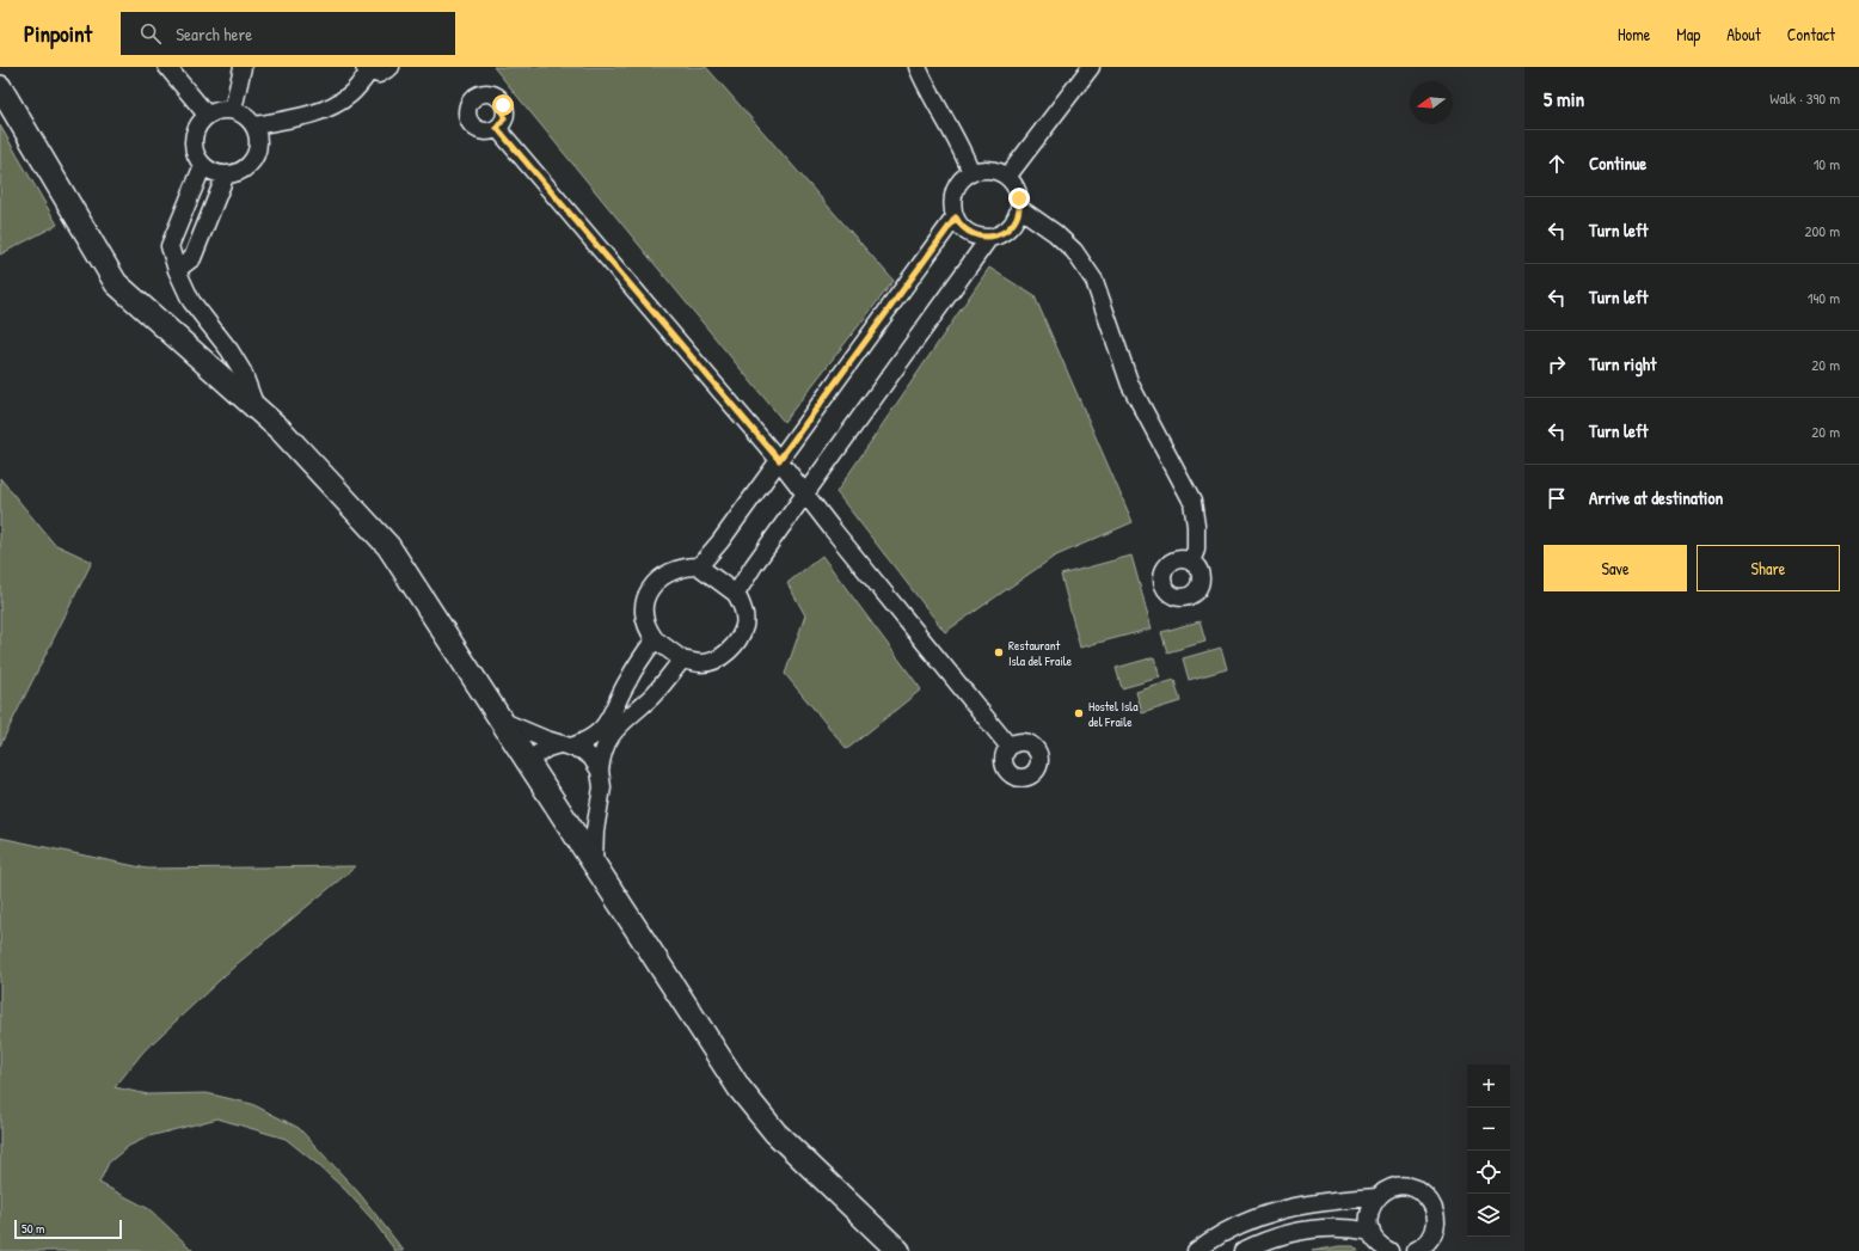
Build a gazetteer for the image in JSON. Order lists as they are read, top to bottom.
{
  "places": ["Restaurant Isla del Fraile", "Hostel Isla del Fraile"],
  "scale_bar": "50 m",
  "north": "left",
  "page": {
    "header": "Pinpoint",
    "search": "Search here",
    "nav": [
      "Home",
      "Map",
      "About",
      "Contact"
    ],
    "heading": ["5 min", "Walk · 390 m"],
    "list": [
      ["Continue", "10 m"],
      ["Turn left", "200 m"],
      ["Turn left", "140 m"],
      ["Turn right", "20 m"],
      ["Turn left", "20 m"],
      "Arrive at destination"
    ],
    "buttons": ["Save", "Share"],
    "map_buttons": ["+", "−"],
    "scale": "50 m"
  }
}
